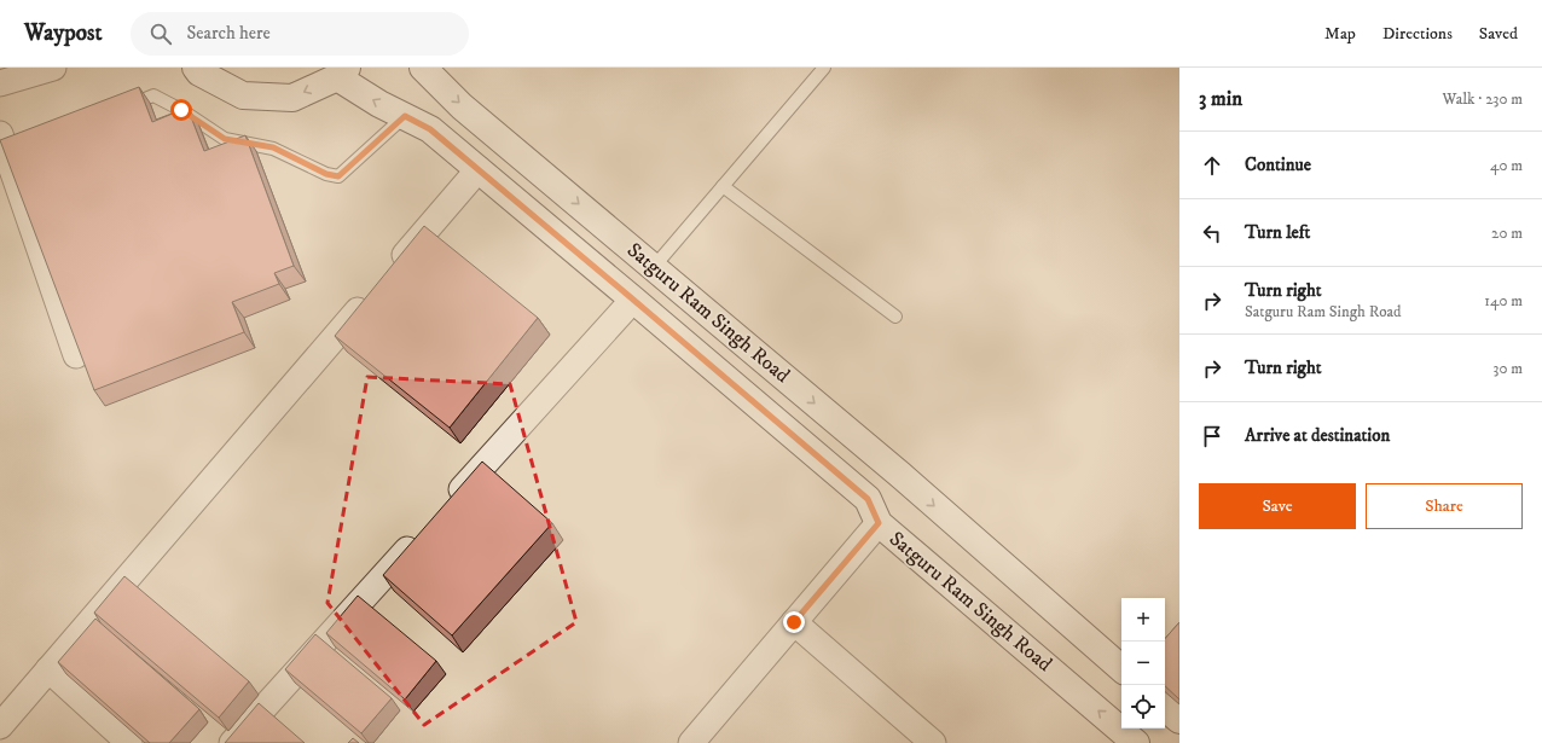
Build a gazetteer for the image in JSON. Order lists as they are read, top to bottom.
{
  "streets": {
    "street": ["Satguru Ram Singh Road"]
  },
  "page": {
    "header": "Waypost",
    "search": "Search here",
    "nav": ["Map", "Directions", "Saved"],
    "heading": ["3 min", "Walk · 230 m"],
    "list": [
      ["Continue", "40 m"],
      ["Turn left", "20 m"],
      ["Turn right", "Satguru Ram Singh Road", "140 m"],
      ["Turn right", "30 m"],
      "Arrive at destination"
    ],
    "buttons": ["Save", "Share"],
    "map_buttons": ["+", "−"]
  }
}
